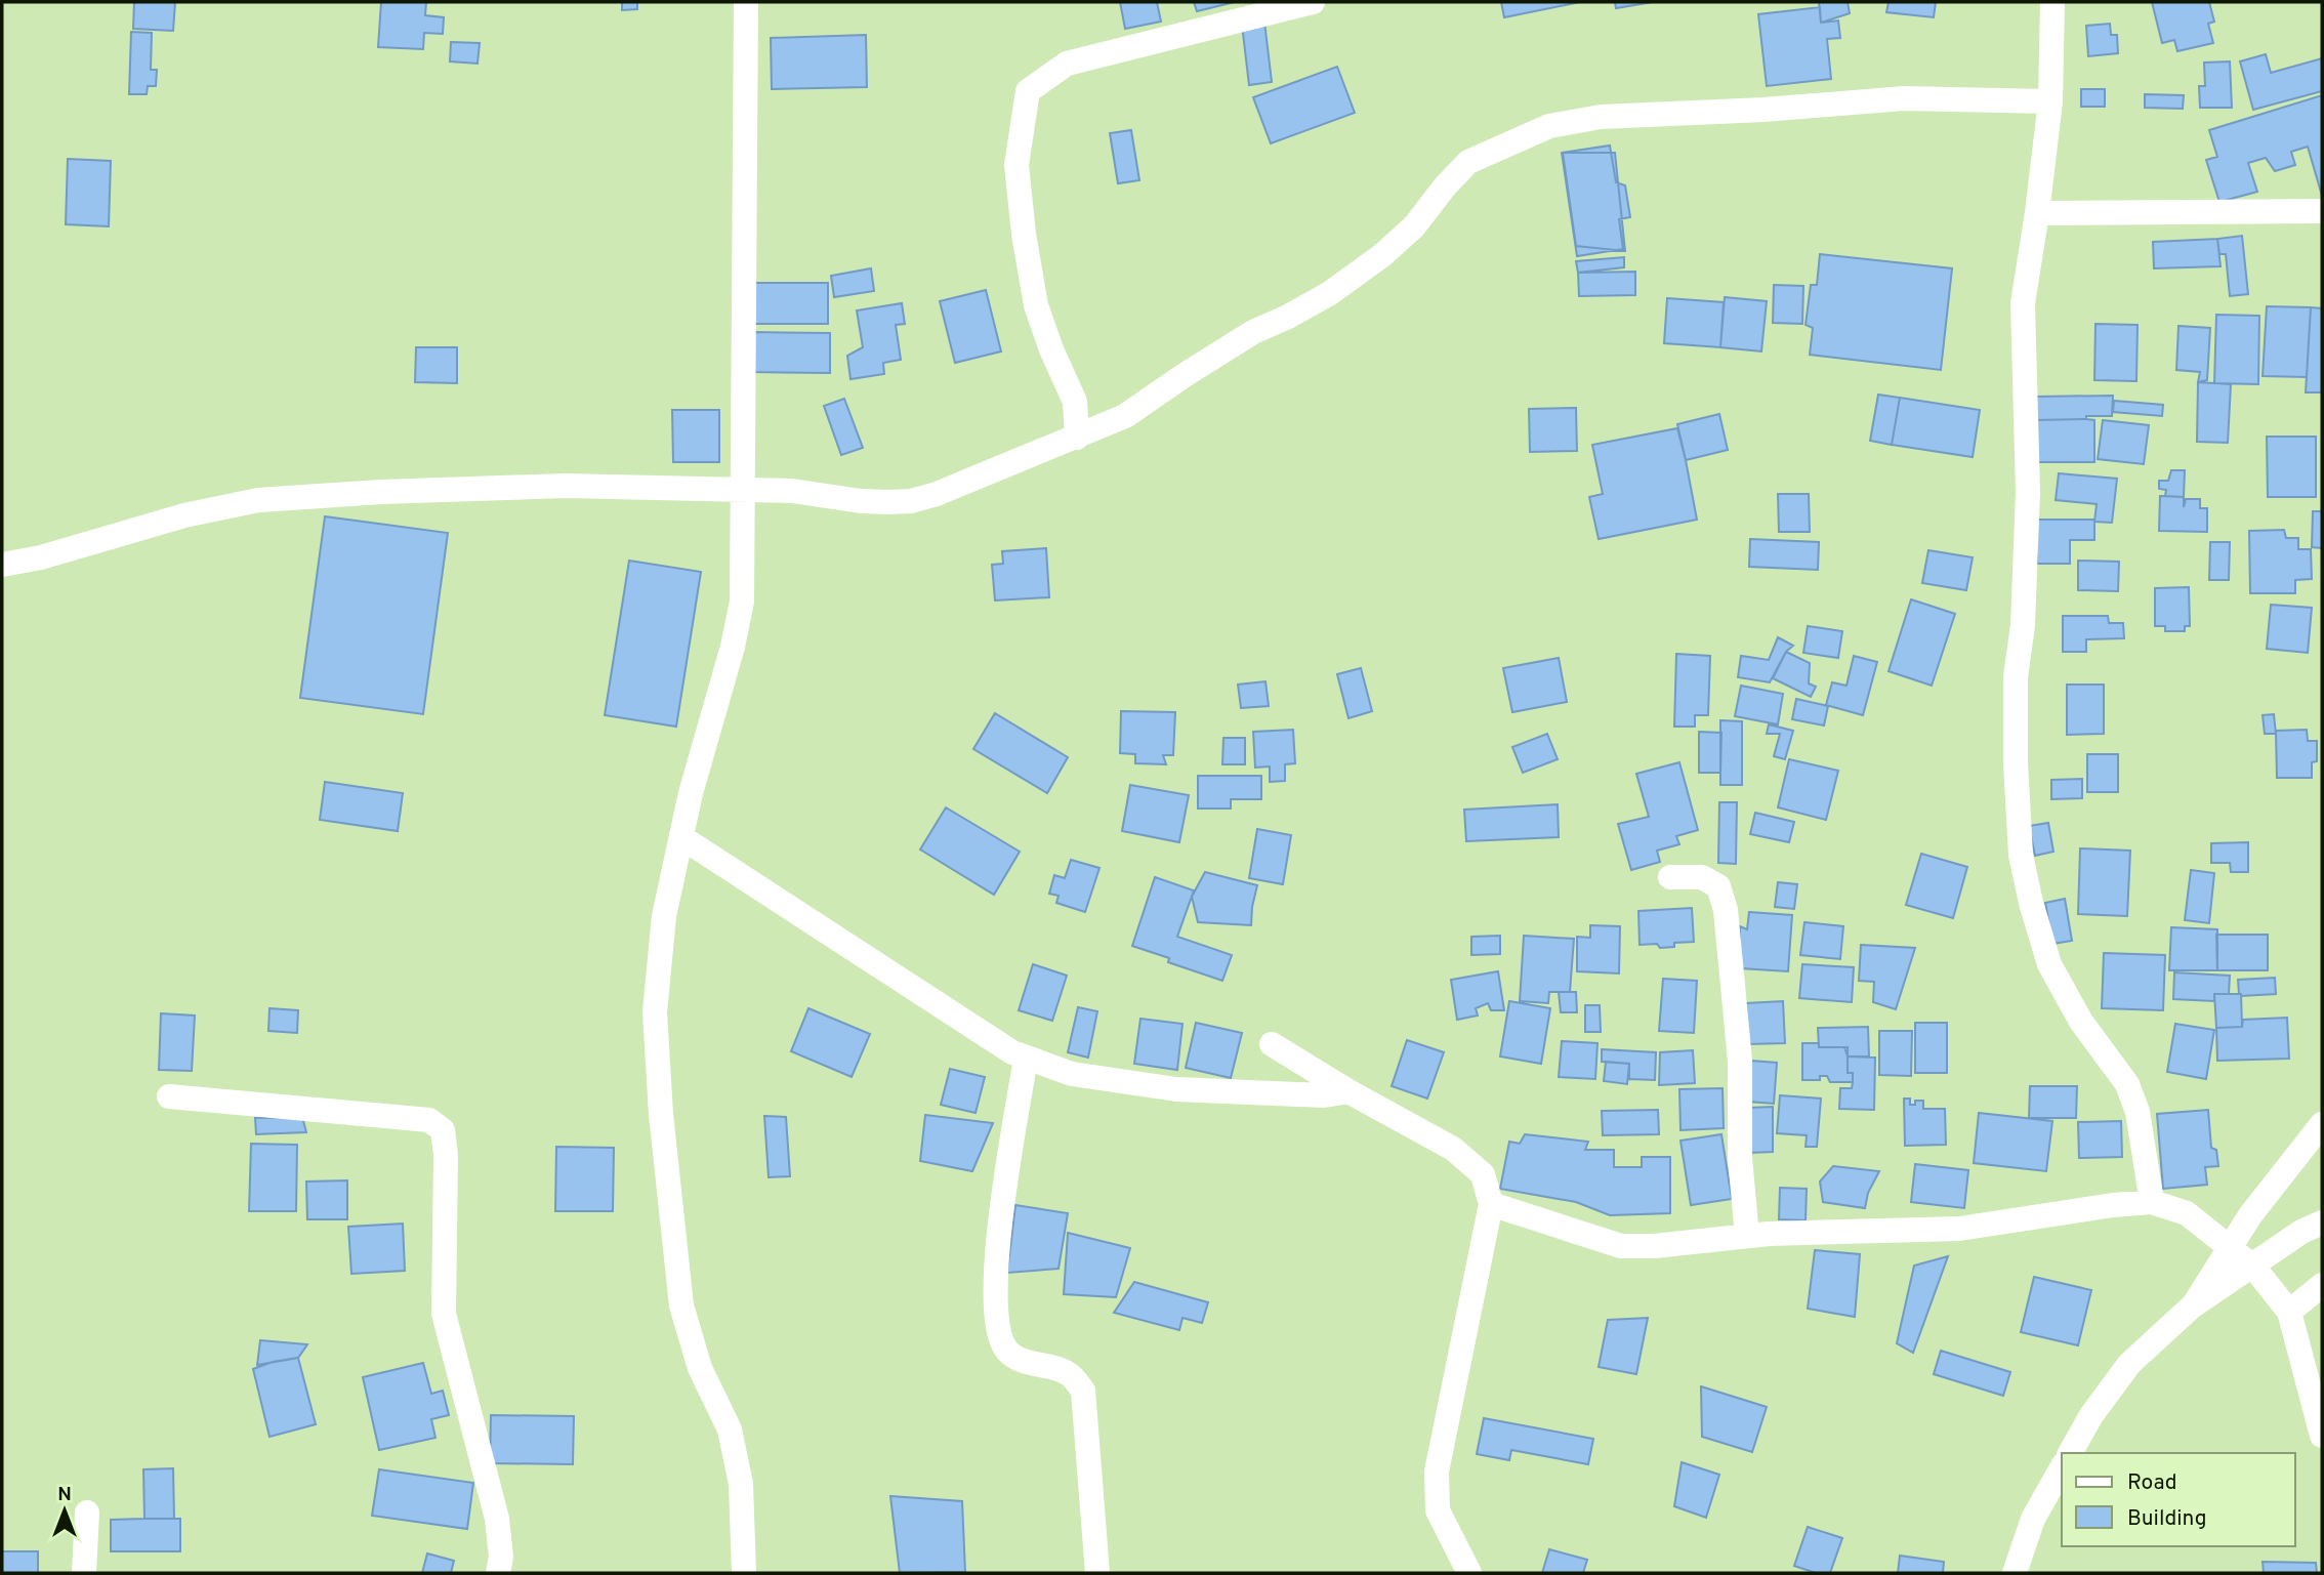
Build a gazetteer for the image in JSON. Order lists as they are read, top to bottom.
{
  "legend": ["Road", "Building"],
  "north": "top"
}
